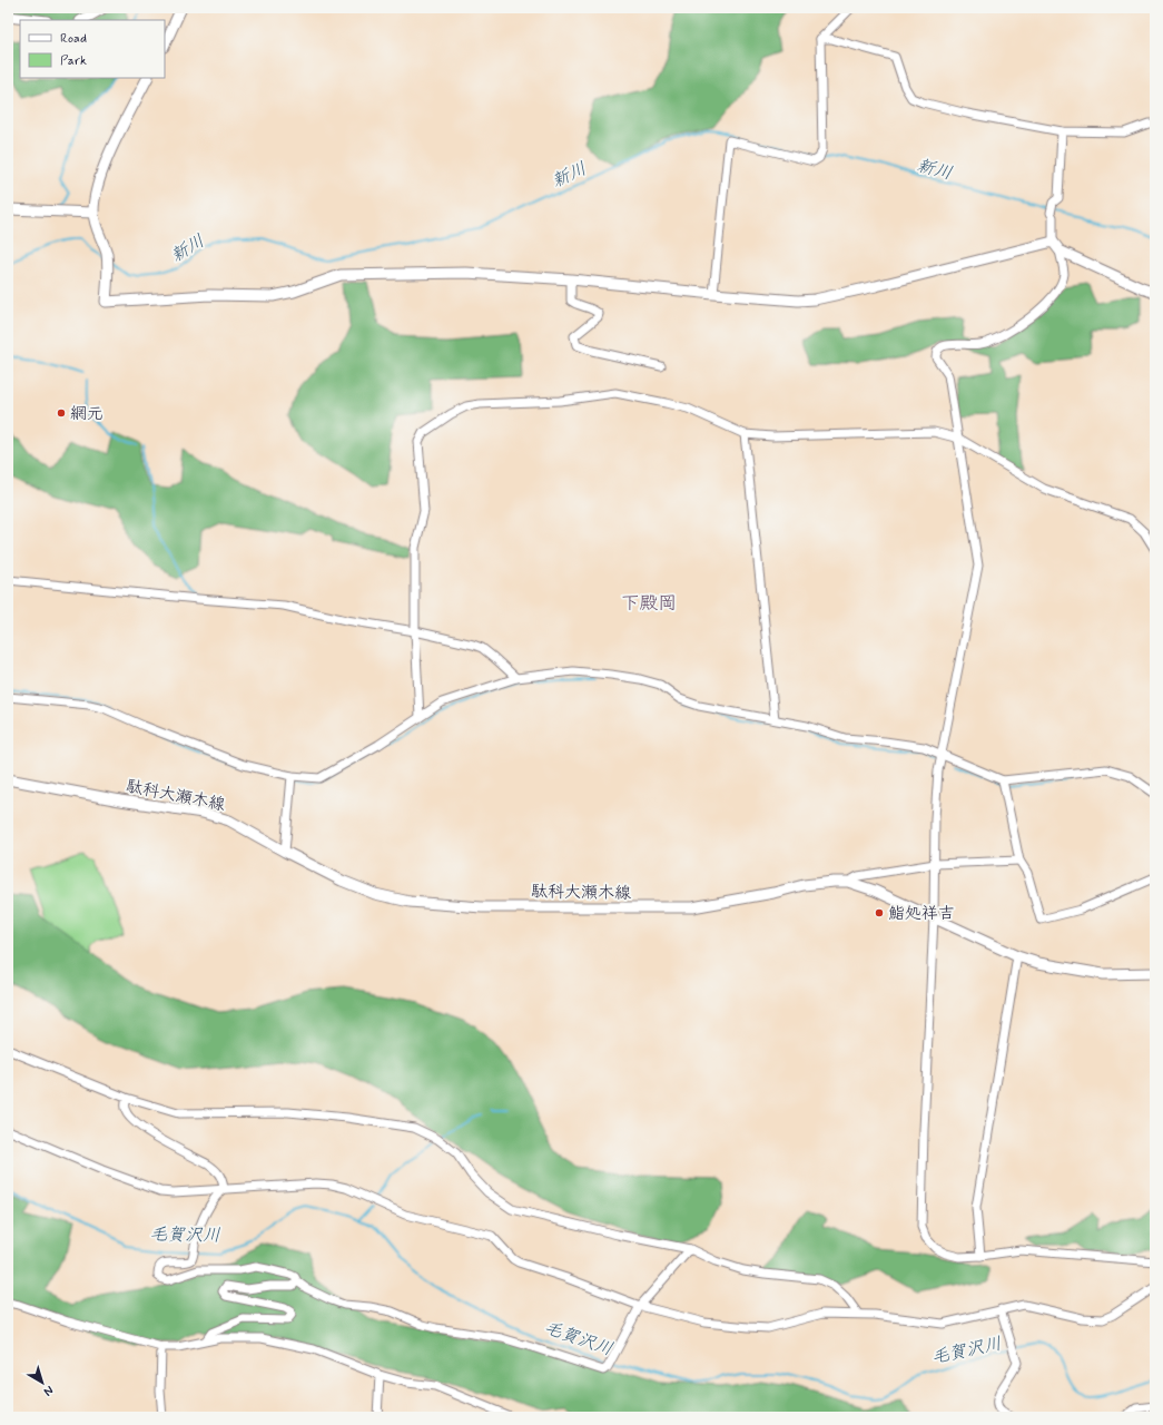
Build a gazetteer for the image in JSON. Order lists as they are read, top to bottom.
{
  "streets": {
    "street": ["駄科大瀬木線"]
  },
  "districts": ["下殿岡"],
  "water": ["新川", "毛賀沢川"],
  "places": ["網元", "鮨処祥吉"],
  "legend": ["Road", "Park"],
  "north": "bottom right"
}
